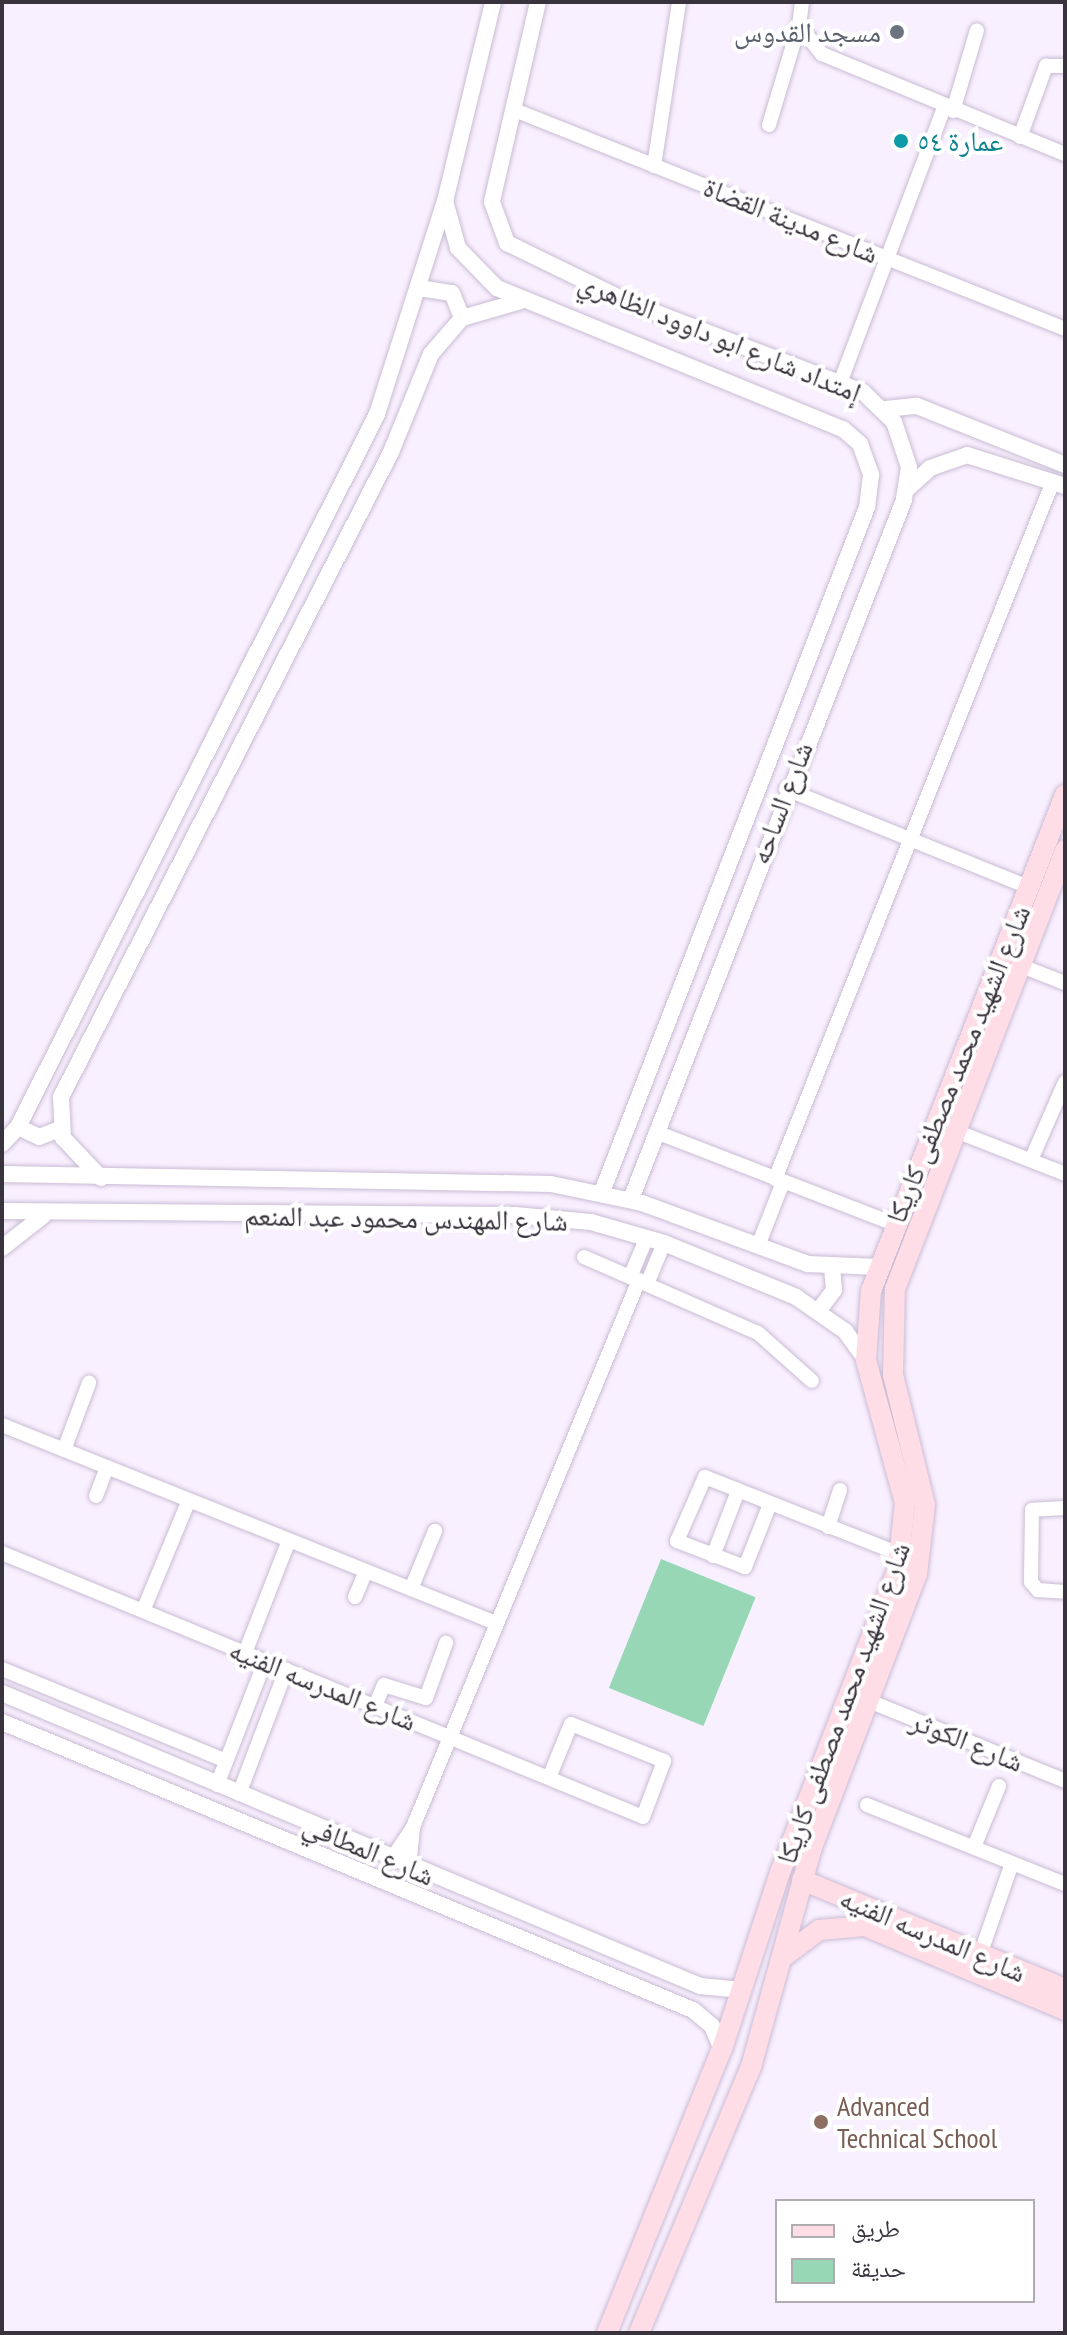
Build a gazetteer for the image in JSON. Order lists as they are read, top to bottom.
{
  "streets": {
    "main road": ["شارع الشهيد محمد مصطفى كاريكا", "شارع المدرسه الفنيه"],
    "street": [
      "شارع مدينة القضاة",
      "إمتداد شارع ابو داوود الظاهري",
      "شارع الساحه",
      "شارع المهندس محمود عبد المنعم",
      "شارع الكوثر",
      "شارع المطافي"
    ]
  },
  "crossings": [
    ["شارع مدينة القضاة", "إمتداد شارع ابو داوود الظاهري"],
    ["إمتداد شارع ابو داوود الظاهري", "شارع الساحه"],
    ["شارع الساحه", "شارع المهندس محمود عبد المنعم"],
    ["شارع الشهيد محمد مصطفى كاريكا", "شارع المهندس محمود عبد المنعم"],
    ["شارع الشهيد محمد مصطفى كاريكا", "شارع المدرسه الفنيه"],
    ["شارع الشهيد محمد مصطفى كاريكا", "شارع الكوثر"],
    ["شارع الشهيد محمد مصطفى كاريكا", "شارع المطافي"]
  ],
  "places": ["مسجد القدوس", "عمارة ٥٤", "Advanced Technical School"],
  "legend": ["طريق", "حديقة"]
}
